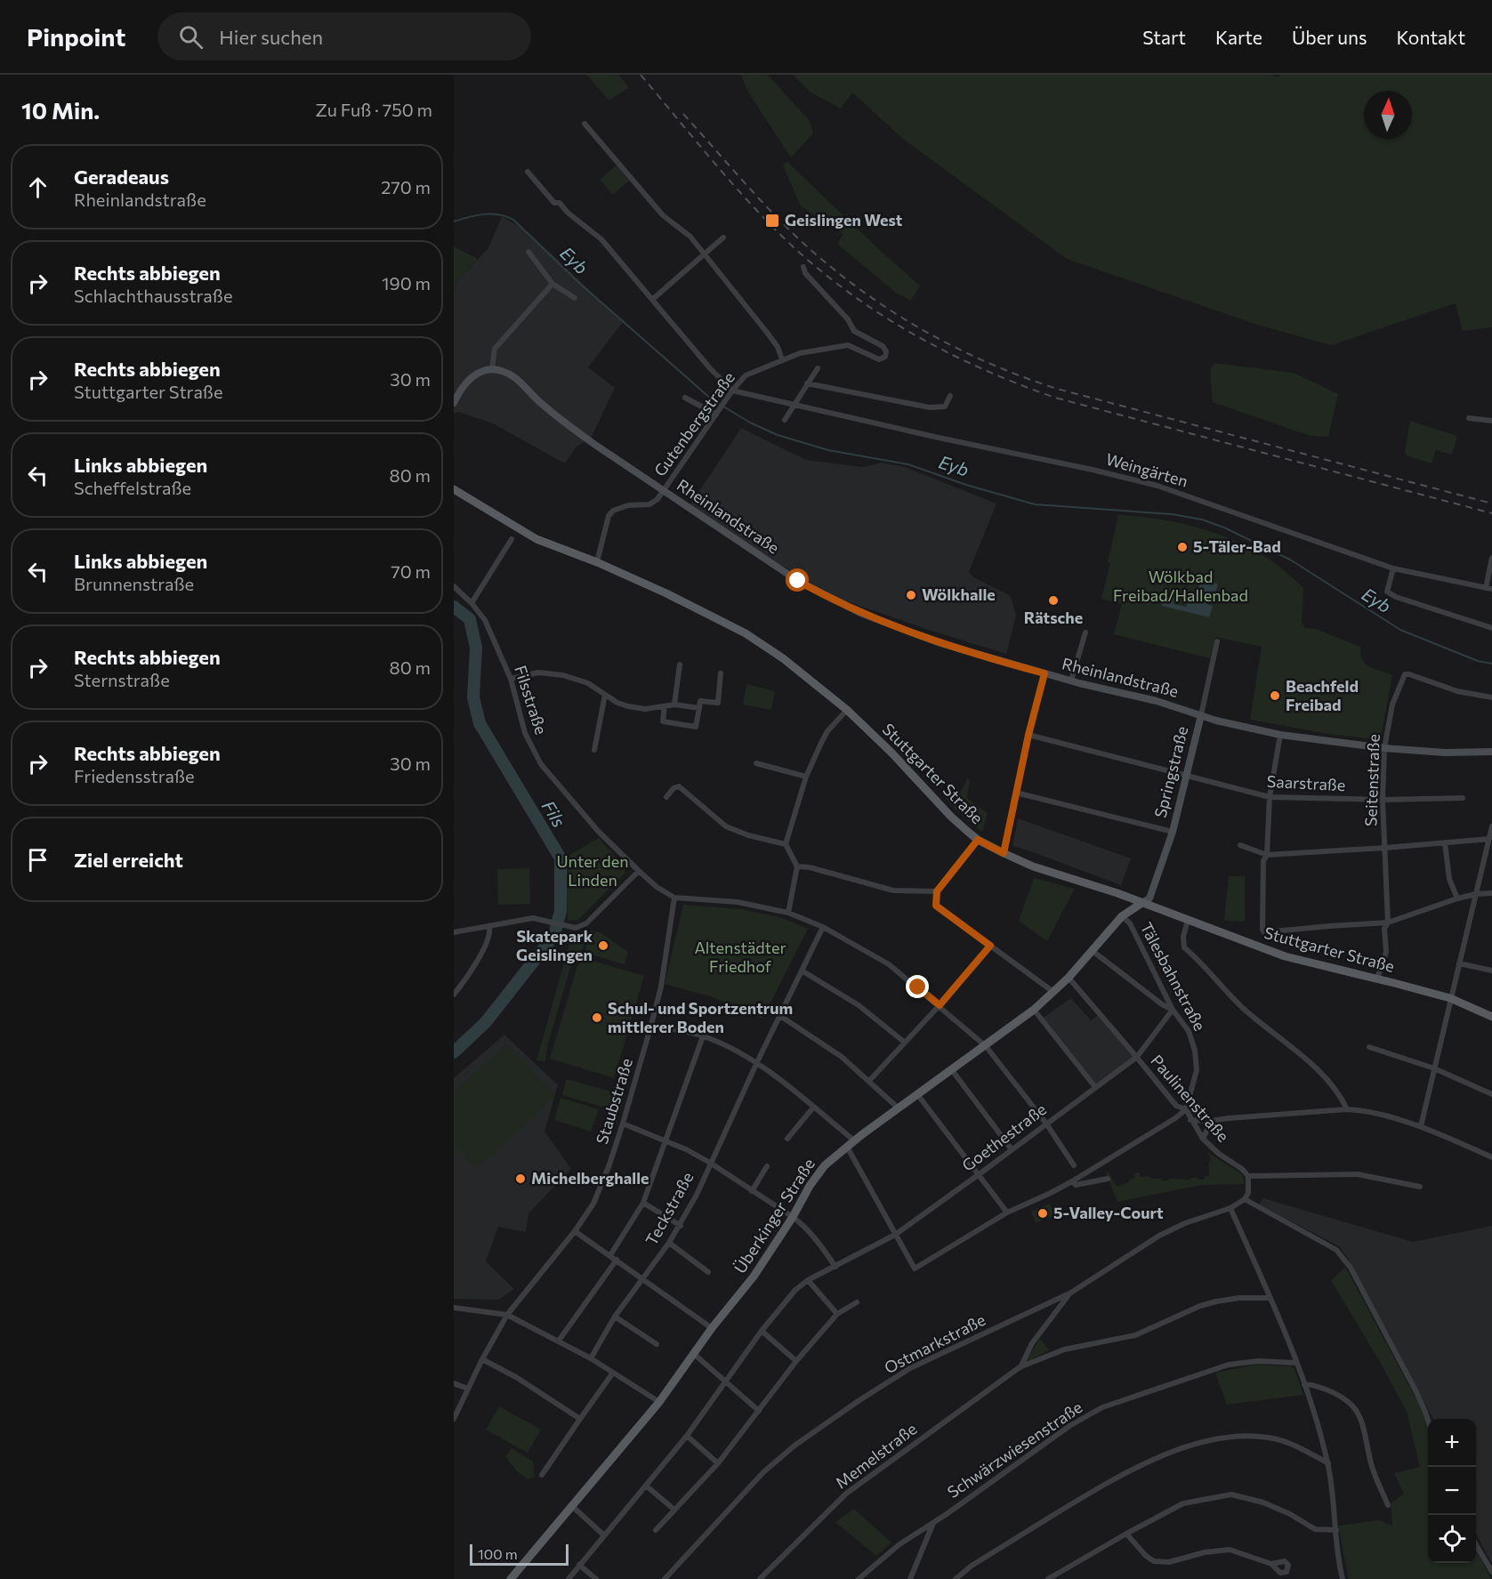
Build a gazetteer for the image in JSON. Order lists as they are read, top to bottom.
{
  "streets": {
    "main road": [
      "Rheinlandstraße",
      "Springstraße",
      "Stuttgarter Straße",
      "Überkinger Straße"
    ],
    "street": [
      "Gutenbergstraße",
      "Weingärten",
      "Filsstraße",
      "Seitenstraße",
      "Saarstraße",
      "Tälesbahnstraße",
      "Paulinenstraße",
      "Staubstraße",
      "Goethestraße",
      "Teckstraße",
      "Ostmarkstraße",
      "Schwärzwiesenstraße",
      "Memelstraße"
    ]
  },
  "crossings": [
    ["Gutenbergstraße", "Weingärten"],
    ["Gutenbergstraße", "Rheinlandstraße"],
    ["Gutenbergstraße", "Stuttgarter Straße"],
    ["Rheinlandstraße", "Springstraße"],
    ["Rheinlandstraße", "Seitenstraße"],
    ["Filsstraße", "Staubstraße"],
    ["Springstraße", "Stuttgarter Straße"],
    ["Springstraße", "Saarstraße"],
    ["Springstraße", "Überkinger Straße"],
    ["Stuttgarter Straße", "Seitenstraße"],
    ["Stuttgarter Straße", "Überkinger Straße"],
    ["Seitenstraße", "Saarstraße"],
    ["Tälesbahnstraße", "Paulinenstraße"],
    ["Tälesbahnstraße", "Goethestraße"],
    ["Tälesbahnstraße", "Überkinger Straße"],
    ["Paulinenstraße", "Goethestraße"],
    ["Paulinenstraße", "Überkinger Straße"],
    ["Ostmarkstraße", "Memelstraße"]
  ],
  "water": ["Eyb", "Fils"],
  "parks": ["Wölkbad Freibad/Hallenbad", "Unter den Linden", "Altenstädter Friedhof"],
  "places": {
    "transit": ["Geislingen West"],
    "other": [
      "5-Täler-Bad",
      "Wölkhalle",
      "Rätsche",
      "Beachfeld Freibad",
      "Skatepark Geislingen",
      "Schul- und Sportzentrum mittlerer Boden",
      "Michelberghalle",
      "5-Valley-Court"
    ]
  },
  "scale_bar": "100 m",
  "north": "top",
  "page": {
    "header": "Pinpoint",
    "search": "Hier suchen",
    "nav": [
      "Start",
      "Karte",
      "Über uns",
      "Kontakt"
    ],
    "heading": ["10 Min.", "Zu Fuß · 750 m"],
    "list": [
      ["Geradeaus", "Rheinlandstraße", "270 m"],
      ["Rechts abbiegen", "Schlachthausstraße", "190 m"],
      ["Rechts abbiegen", "Stuttgarter Straße", "30 m"],
      ["Links abbiegen", "Scheffelstraße", "80 m"],
      ["Links abbiegen", "Brunnenstraße", "70 m"],
      ["Rechts abbiegen", "Sternstraße", "80 m"],
      ["Rechts abbiegen", "Friedensstraße", "30 m"],
      "Ziel erreicht"
    ],
    "map_buttons": ["+", "−"],
    "scale": "100 m"
  }
}
